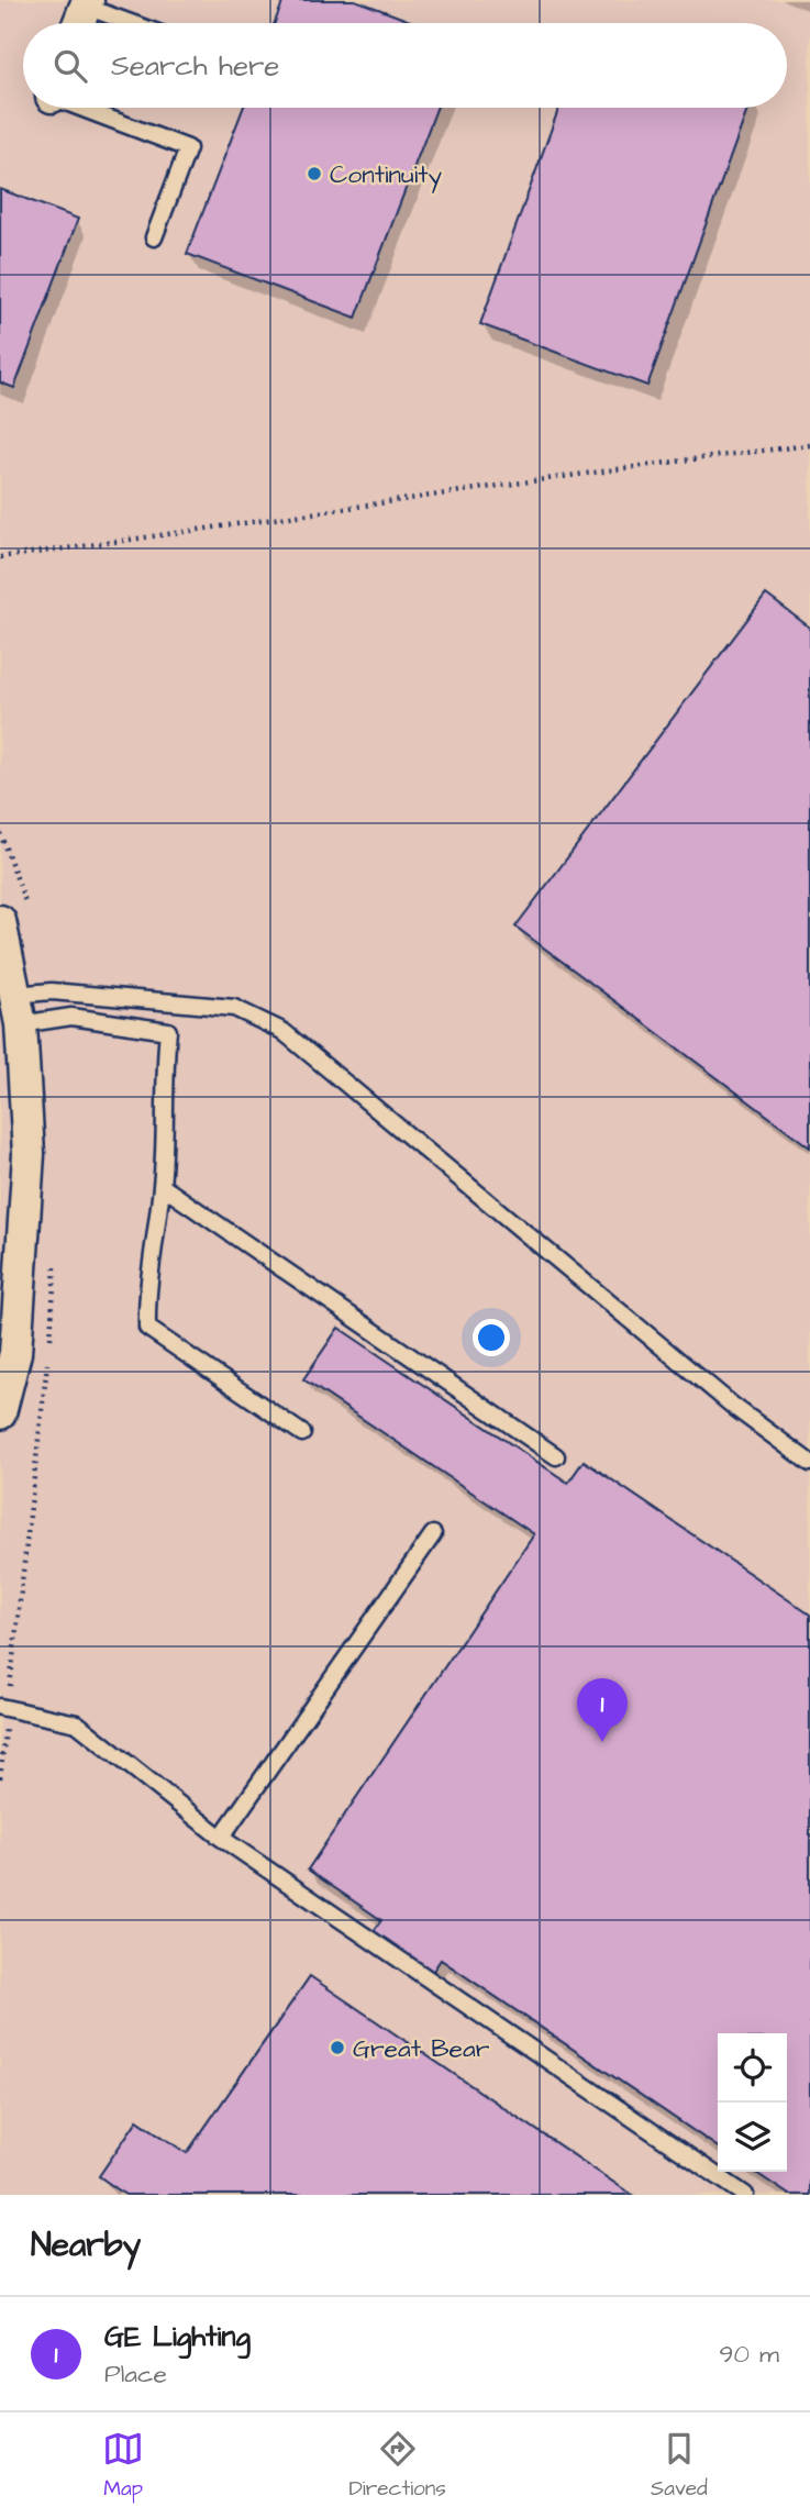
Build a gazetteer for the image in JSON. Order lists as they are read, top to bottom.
{
  "places": ["Continuity", "Great Bear"],
  "page": {
    "search": "Search here",
    "pins": "1",
    "heading": "Nearby",
    "list": [
      {
        "mark": "1",
        "name": "GE Lighting",
        "note": "Place",
        "value": "90 m"
      }
    ],
    "nav": ["Map", "Directions", "Saved"]
  }
}
